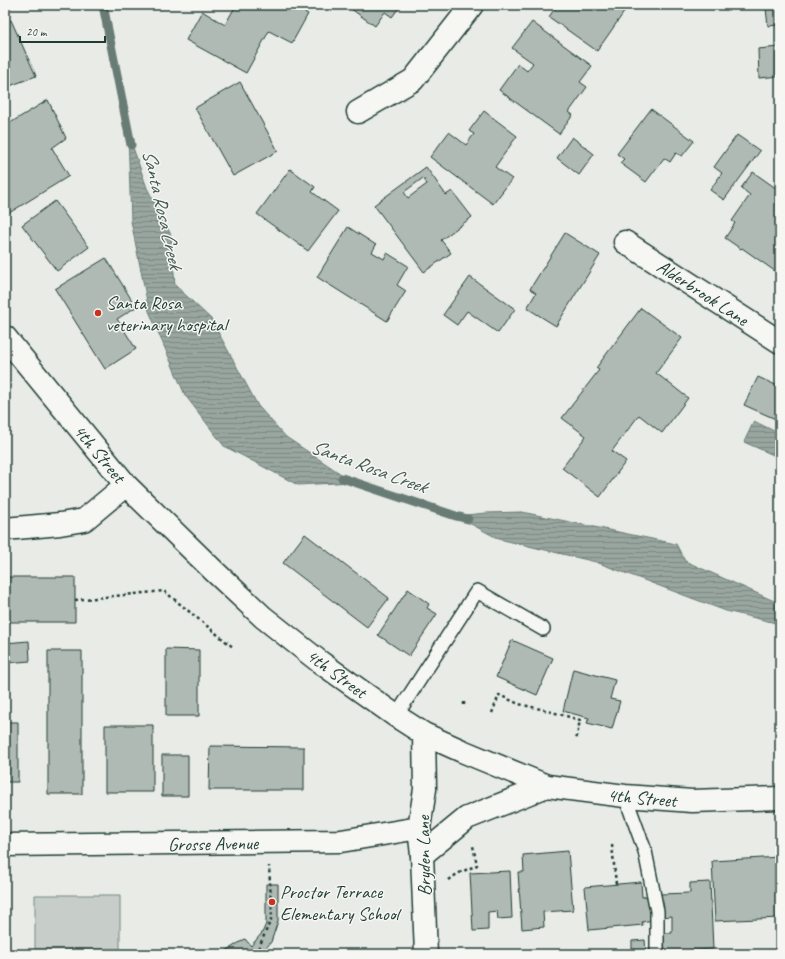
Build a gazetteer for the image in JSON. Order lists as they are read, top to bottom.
{
  "streets": {
    "street": [
      "Alderbrook Lane",
      "4th Street",
      "Grosse Avenue",
      "Bryden Lane"
    ]
  },
  "crossings": [
    ["4th Street", "Bryden Lane"],
    ["Grosse Avenue", "Bryden Lane"]
  ],
  "water": ["Santa Rosa Creek"],
  "places": ["Santa Rosa veterinary hospital", "Proctor Terrace Elementary School"],
  "scale_bar": "20 m"
}
